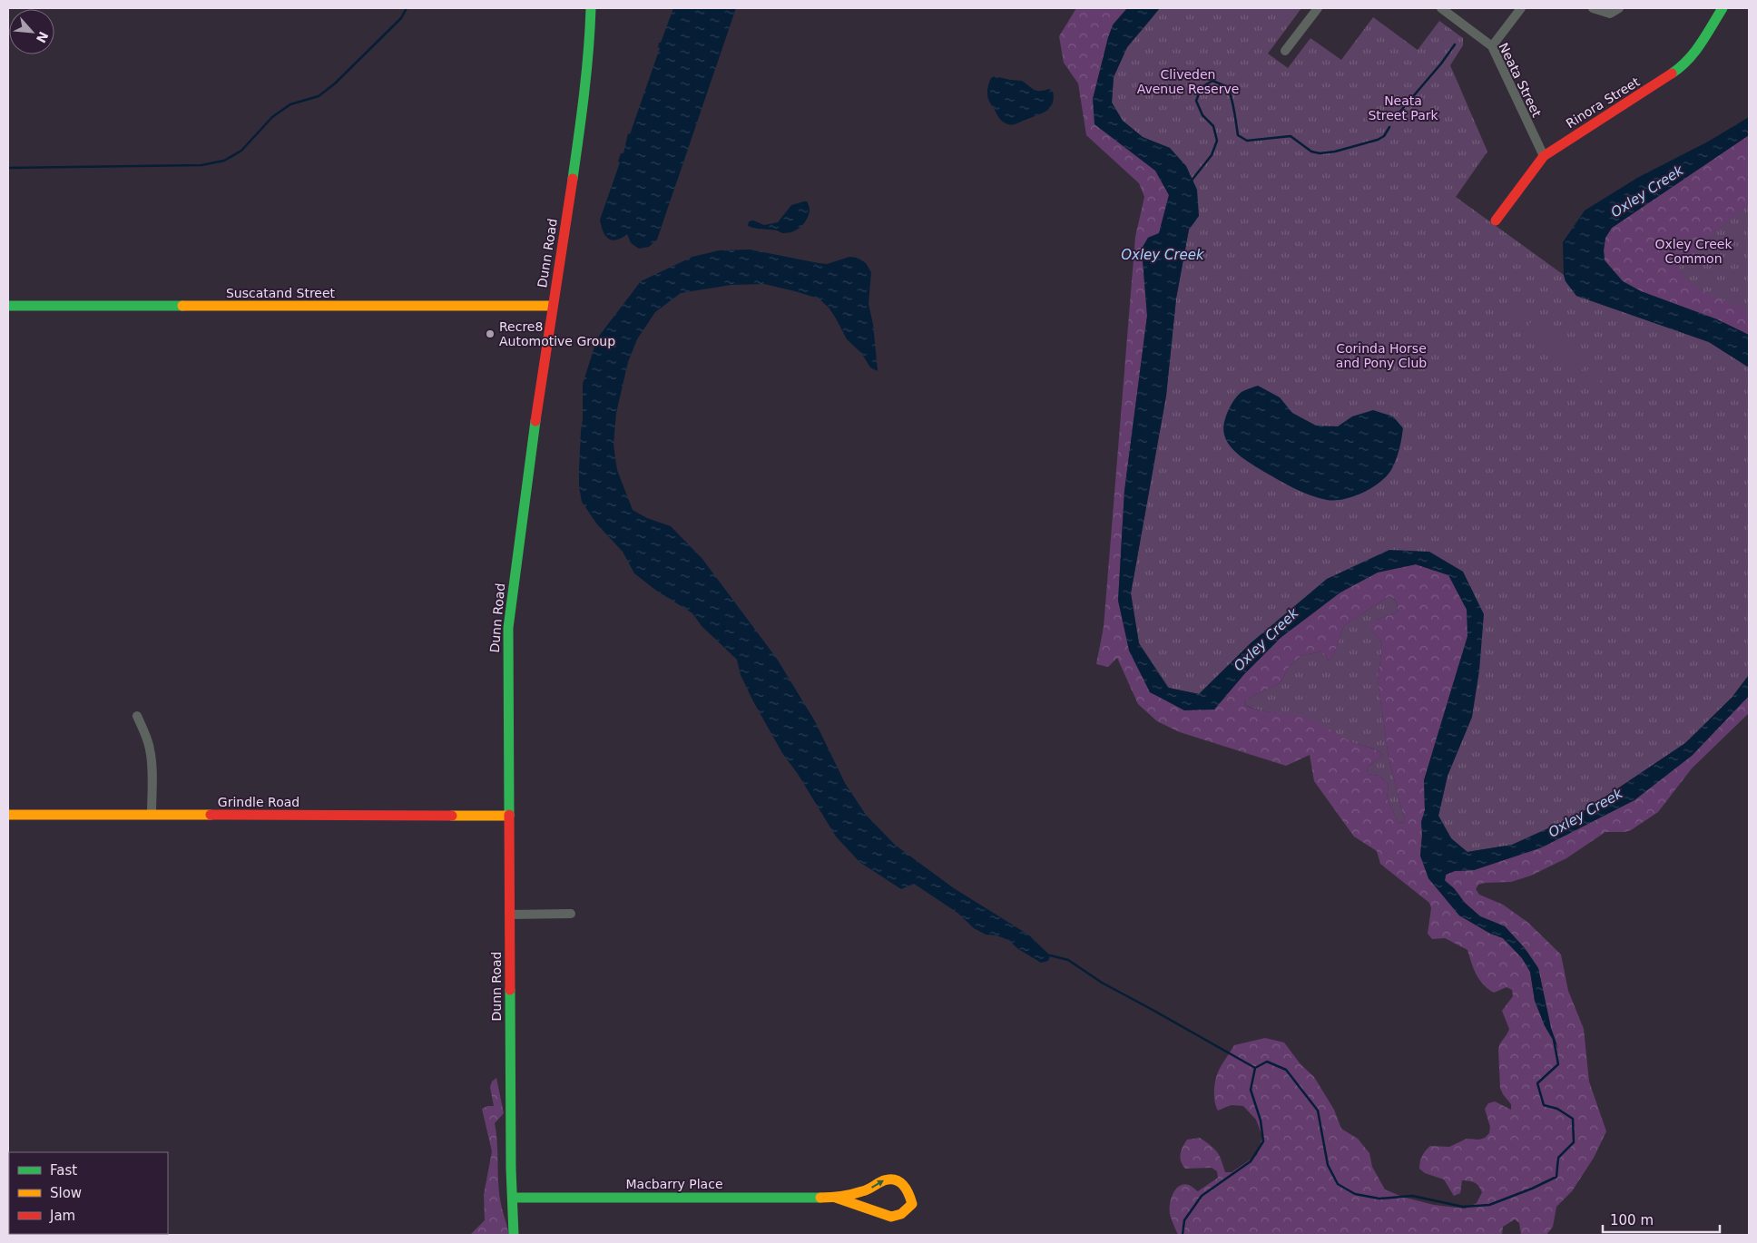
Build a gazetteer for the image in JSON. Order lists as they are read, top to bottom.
{
  "streets": {
    "street": [
      "Neata Street",
      "Rinora Street",
      "Dunn Road",
      "Suscatand Street",
      "Grindle Road",
      "Macbarry Place"
    ]
  },
  "crossings": [
    ["Neata Street", "Rinora Street"],
    ["Dunn Road", "Suscatand Street"],
    ["Dunn Road", "Grindle Road"],
    ["Dunn Road", "Macbarry Place"]
  ],
  "water": ["Oxley Creek"],
  "parks": [
    "Cliveden Avenue Reserve",
    "Neata Street Park",
    "Oxley Creek Common",
    "Corinda Horse and Pony Club"
  ],
  "places": ["Recre8 Automotive Group"],
  "legend": ["Fast", "Slow", "Jam"],
  "scale_bar": "100 m",
  "north": "bottom right"
}
